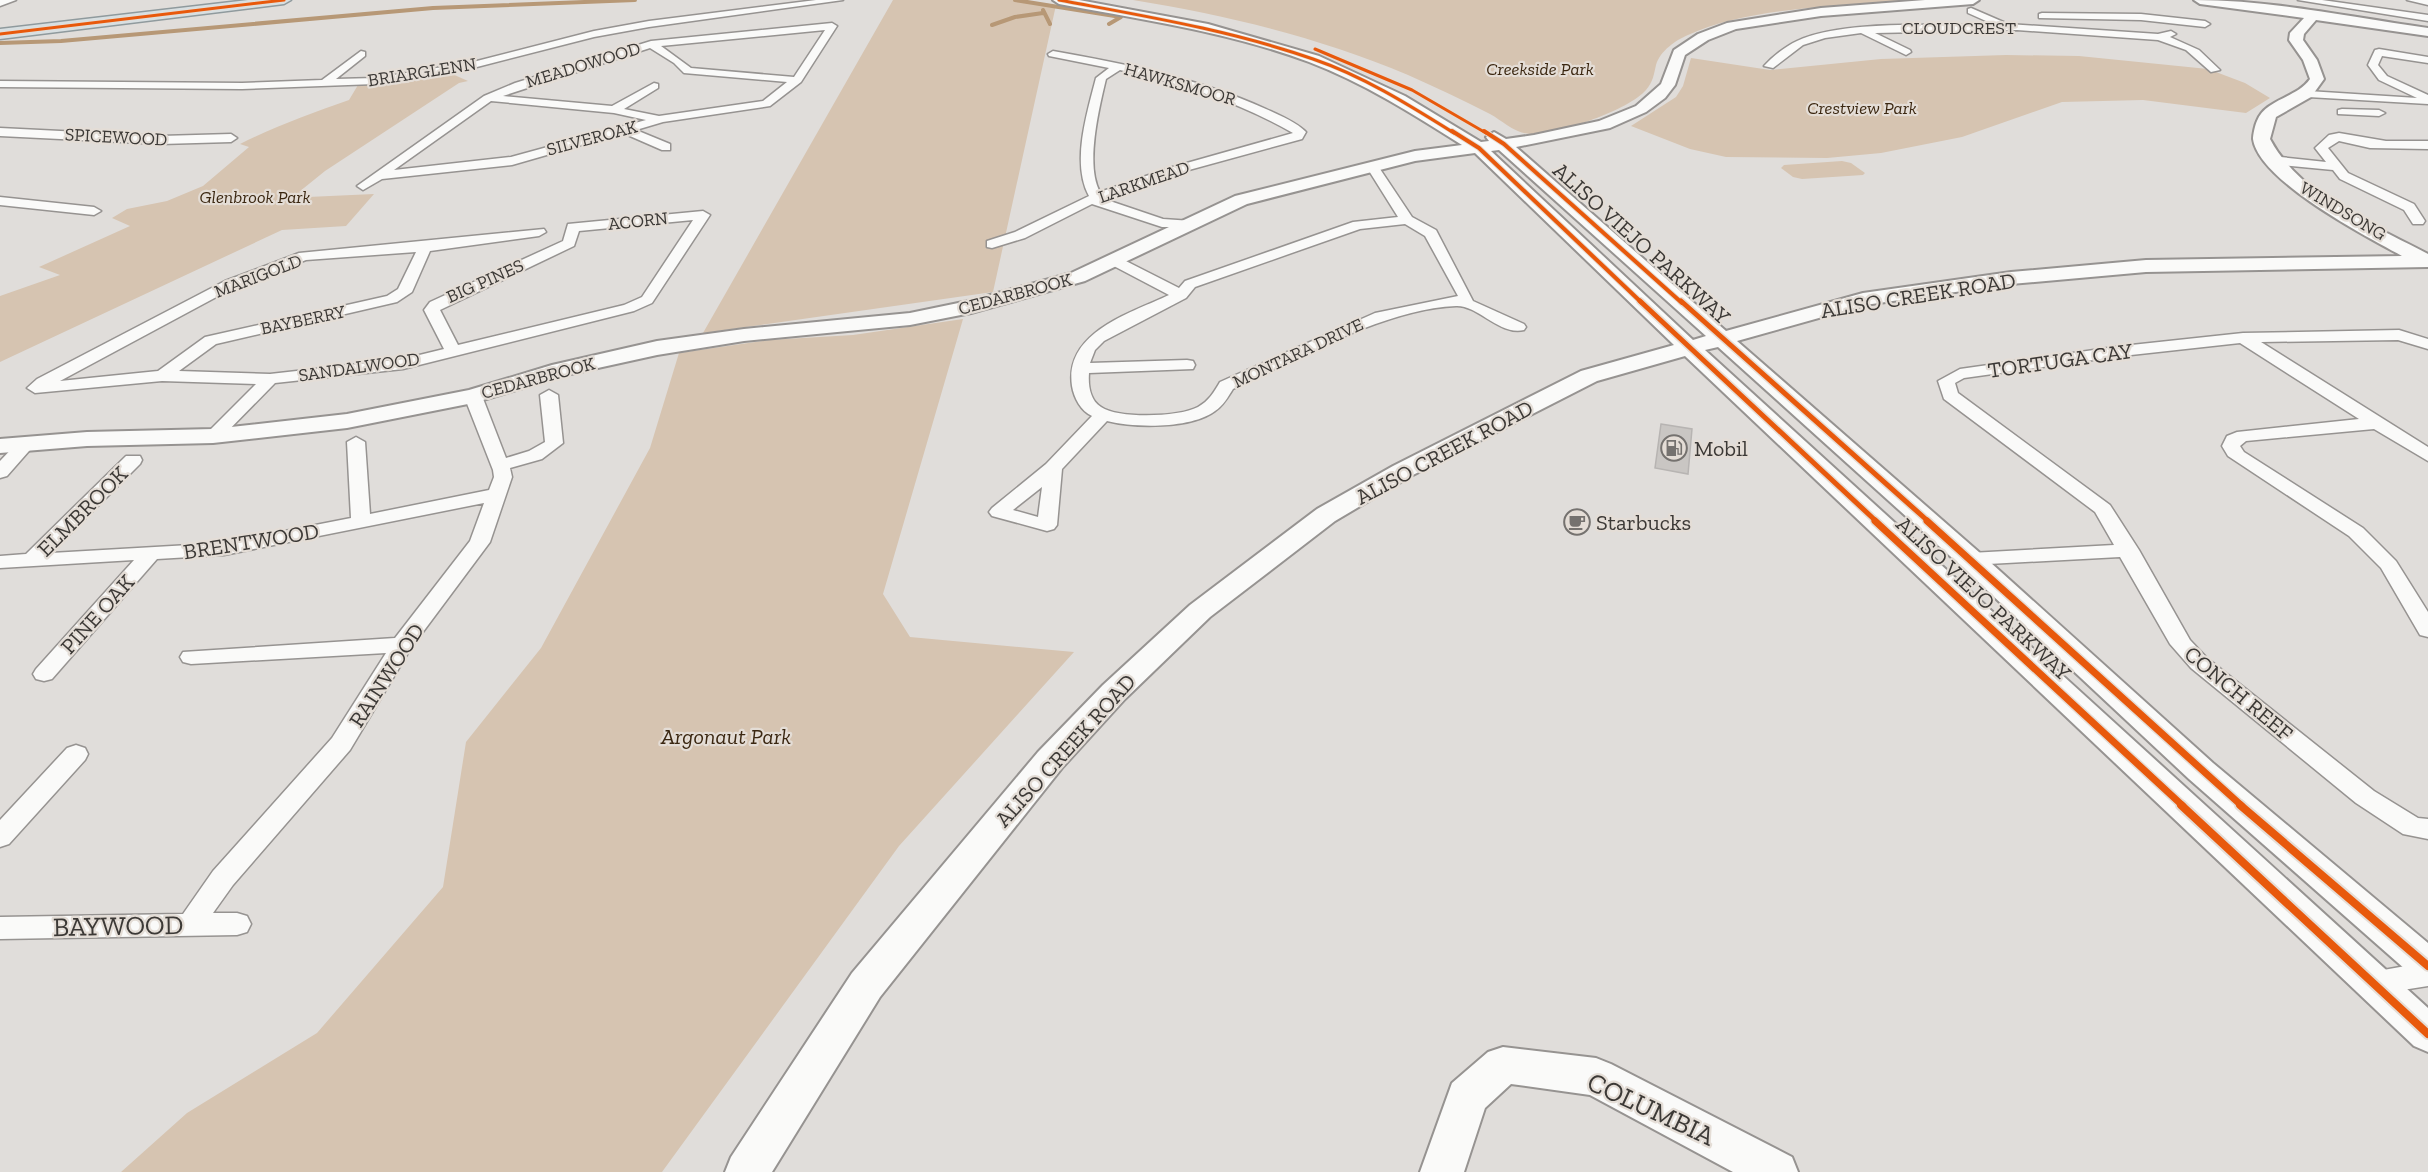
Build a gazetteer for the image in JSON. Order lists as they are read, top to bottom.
{
  "streets": {
    "main road": [
      "WINDSONG",
      "ALISO VIEJO PARKWAY",
      "CEDARBROOK",
      "ALISO CREEK ROAD",
      "COLUMBIA"
    ],
    "street": [
      "CLOUDCREST",
      "MEADOWOOD",
      "BRIARGLENN",
      "HAWKSMOOR",
      "SPICEWOOD",
      "SILVEROAK",
      "LARKMEAD",
      "ACORN",
      "MARIGOLD",
      "BIG PINES",
      "BAYBERRY",
      "MONTARA DRIVE",
      "TORTUGA CAY",
      "SANDALWOOD",
      "ELMBROOK",
      "BRENTWOOD",
      "PINE OAK",
      "RAINWOOD",
      "CONCH REEF",
      "BAYWOOD"
    ]
  },
  "crossings": [
    ["MEADOWOOD", "SILVEROAK"],
    ["HAWKSMOOR", "LARKMEAD"],
    ["WINDSONG", "ALISO CREEK ROAD"],
    ["ACORN", "BIG PINES"],
    ["ACORN", "SANDALWOOD"],
    ["ALISO VIEJO PARKWAY", "CEDARBROOK"],
    ["ALISO VIEJO PARKWAY", "ALISO CREEK ROAD"],
    ["MARIGOLD", "BAYBERRY"],
    ["MARIGOLD", "SANDALWOOD"],
    ["BIG PINES", "SANDALWOOD"],
    ["CEDARBROOK", "RAINWOOD"],
    ["BAYBERRY", "SANDALWOOD"],
    ["TORTUGA CAY", "CONCH REEF"],
    ["ELMBROOK", "BRENTWOOD"],
    ["BRENTWOOD", "PINE OAK"],
    ["BRENTWOOD", "RAINWOOD"],
    ["RAINWOOD", "BAYWOOD"]
  ],
  "parks": [
    "Creekside Park",
    "Crestview Park",
    "Glenbrook Park",
    "Argonaut Park"
  ],
  "places": {
    "fuel station": ["Mobil"],
    "cafe": ["Starbucks"]
  }
}
